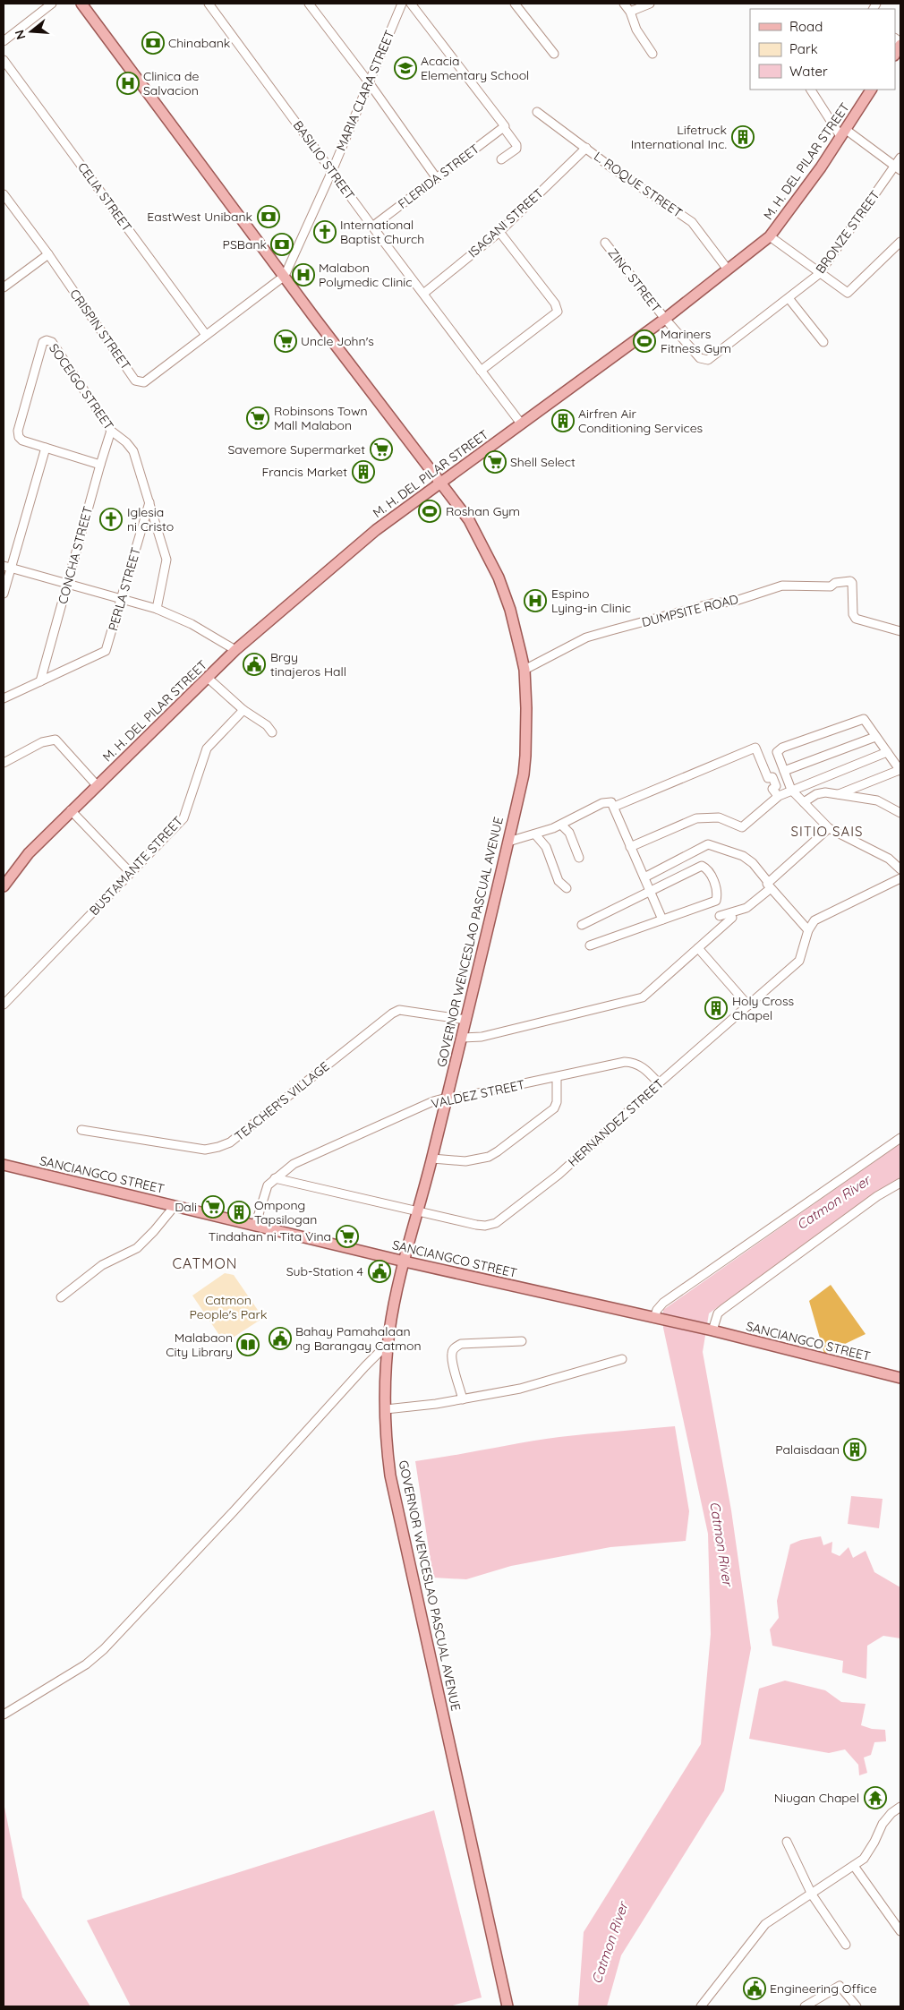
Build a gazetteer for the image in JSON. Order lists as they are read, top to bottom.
{
  "streets": {
    "main road": ["M. H. DEL PILAR STREET", "GOVERNOR WENCESLAO PASCUAL AVENUE", "SANCIANGCO STREET"],
    "street": [
      "MARIA CLARA STREET",
      "BASILIO STREET",
      "FLERIDA STREET",
      "L. ROQUE STREET",
      "CELIA STREET",
      "ISAGANI STREET",
      "BRONZE STREET",
      "ZINC STREET",
      "CRISPIN STREET",
      "SOCEIGO STREET",
      "CONCHA STREET",
      "PERLA STREET",
      "DUMPSITE ROAD",
      "BUSTAMANTE STREET",
      "VALDEZ STREET",
      "TEACHER'S VILLAGE",
      "HERNANDEZ STREET"
    ]
  },
  "crossings": [
    ["MARIA CLARA STREET", "BASILIO STREET"],
    ["MARIA CLARA STREET", "CRISPIN STREET"],
    ["MARIA CLARA STREET", "GOVERNOR WENCESLAO PASCUAL AVENUE"],
    ["BASILIO STREET", "M. H. DEL PILAR STREET"],
    ["BASILIO STREET", "FLERIDA STREET"],
    ["BASILIO STREET", "ISAGANI STREET"],
    ["M. H. DEL PILAR STREET", "L. ROQUE STREET"],
    ["M. H. DEL PILAR STREET", "BRONZE STREET"],
    ["M. H. DEL PILAR STREET", "ZINC STREET"],
    ["M. H. DEL PILAR STREET", "GOVERNOR WENCESLAO PASCUAL AVENUE"],
    ["L. ROQUE STREET", "ISAGANI STREET"],
    ["CELIA STREET", "CRISPIN STREET"],
    ["BRONZE STREET", "ZINC STREET"],
    ["CRISPIN STREET", "GOVERNOR WENCESLAO PASCUAL AVENUE"],
    ["SOCEIGO STREET", "CONCHA STREET"],
    ["SOCEIGO STREET", "PERLA STREET"],
    ["CONCHA STREET", "PERLA STREET"],
    ["DUMPSITE ROAD", "GOVERNOR WENCESLAO PASCUAL AVENUE"],
    ["GOVERNOR WENCESLAO PASCUAL AVENUE", "VALDEZ STREET"],
    ["GOVERNOR WENCESLAO PASCUAL AVENUE", "TEACHER'S VILLAGE"],
    ["GOVERNOR WENCESLAO PASCUAL AVENUE", "HERNANDEZ STREET"],
    ["GOVERNOR WENCESLAO PASCUAL AVENUE", "SANCIANGCO STREET"],
    ["VALDEZ STREET", "HERNANDEZ STREET"],
    ["VALDEZ STREET", "SANCIANGCO STREET"]
  ],
  "districts": ["SITIO SAIS", "CATMON"],
  "water": ["Catmon River"],
  "parks": ["Catmon People's Park"],
  "places": {
    "bank": ["Chinabank", "EastWest Unibank", "PSBank"],
    "school or university": ["Acacia Elementary School"],
    "hospital": ["Clinica de Salvacion", "Malabon Polymedic Clinic", "Espino Lying-in Clinic"],
    "building": [
      "Lifetruck International Inc.",
      "Airfren Air Conditioning Services",
      "Francis Market",
      "Holy Cross Chapel",
      "Ompong Tapsilogan",
      "Palaisdaan"
    ],
    "church": ["International Baptist Church", "Iglesia ni Cristo"],
    "supermarket": [
      "Uncle John's",
      "Robinsons Town Mall Malabon",
      "Savemore Supermarket",
      "Shell Select",
      "Dali",
      "Tindahan ni Tita Vina"
    ],
    "sports": ["Mariners Fitness Gym", "Roshan Gym"],
    "public building": [
      "Brgy tinajeros Hall",
      "Sub-Station 4",
      "Bahay Pamahalaan ng Barangay Catmon",
      "Engineering Office"
    ],
    "library": ["Malabaon City Library"],
    "temple": ["Niugan Chapel"]
  },
  "legend": ["Road", "Park", "Water"],
  "north": "left"
}
